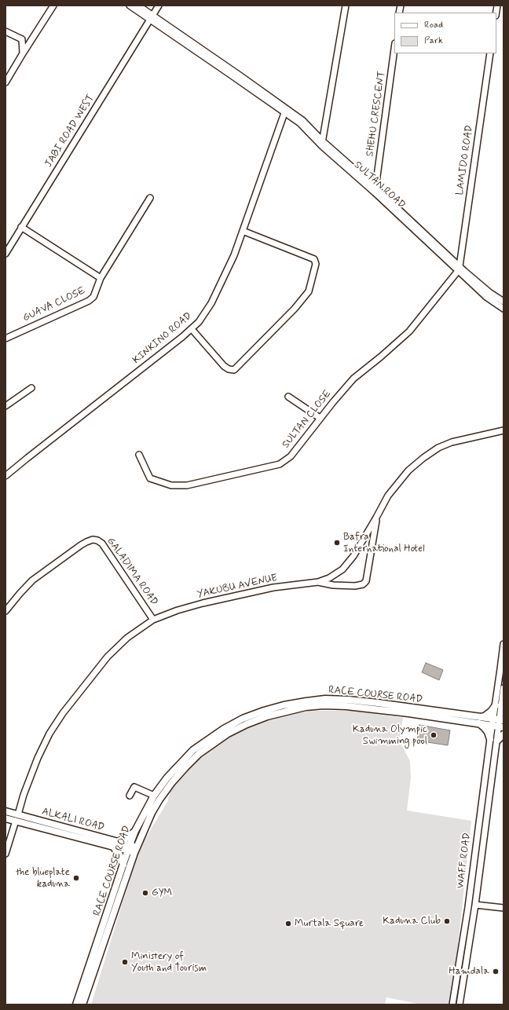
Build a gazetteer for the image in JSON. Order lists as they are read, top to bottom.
{
  "streets": {
    "main road": ["RACE COURSE ROAD", "ALKALI ROAD"],
    "street": [
      "SHEHU CRESCENT",
      "JABI ROAD WEST",
      "LAMIDO ROAD",
      "SULTAN ROAD",
      "GUAVA CLOSE",
      "KINKINO ROAD",
      "SULTAN CLOSE",
      "GALADIMA ROAD",
      "YAKUBU AVENUE",
      "WAFF ROAD"
    ]
  },
  "crossings": [
    ["SHEHU CRESCENT", "SULTAN ROAD"],
    ["LAMIDO ROAD", "SULTAN ROAD"],
    ["LAMIDO ROAD", "SULTAN CLOSE"],
    ["SULTAN ROAD", "KINKINO ROAD"],
    ["SULTAN ROAD", "SULTAN CLOSE"],
    ["GALADIMA ROAD", "YAKUBU AVENUE"],
    ["YAKUBU AVENUE", "ALKALI ROAD"],
    ["RACE COURSE ROAD", "ALKALI ROAD"],
    ["RACE COURSE ROAD", "WAFF ROAD"]
  ],
  "places": [
    "Bafra International Hotel",
    "Kaduna Olympic Swimming pool",
    "the blueplate kaduna",
    "GYM",
    "Kaduna Club",
    "Murtala Square",
    "Ministery of Youth and Tourism",
    "Hamdala"
  ],
  "legend": ["Road", "Park"]
}
